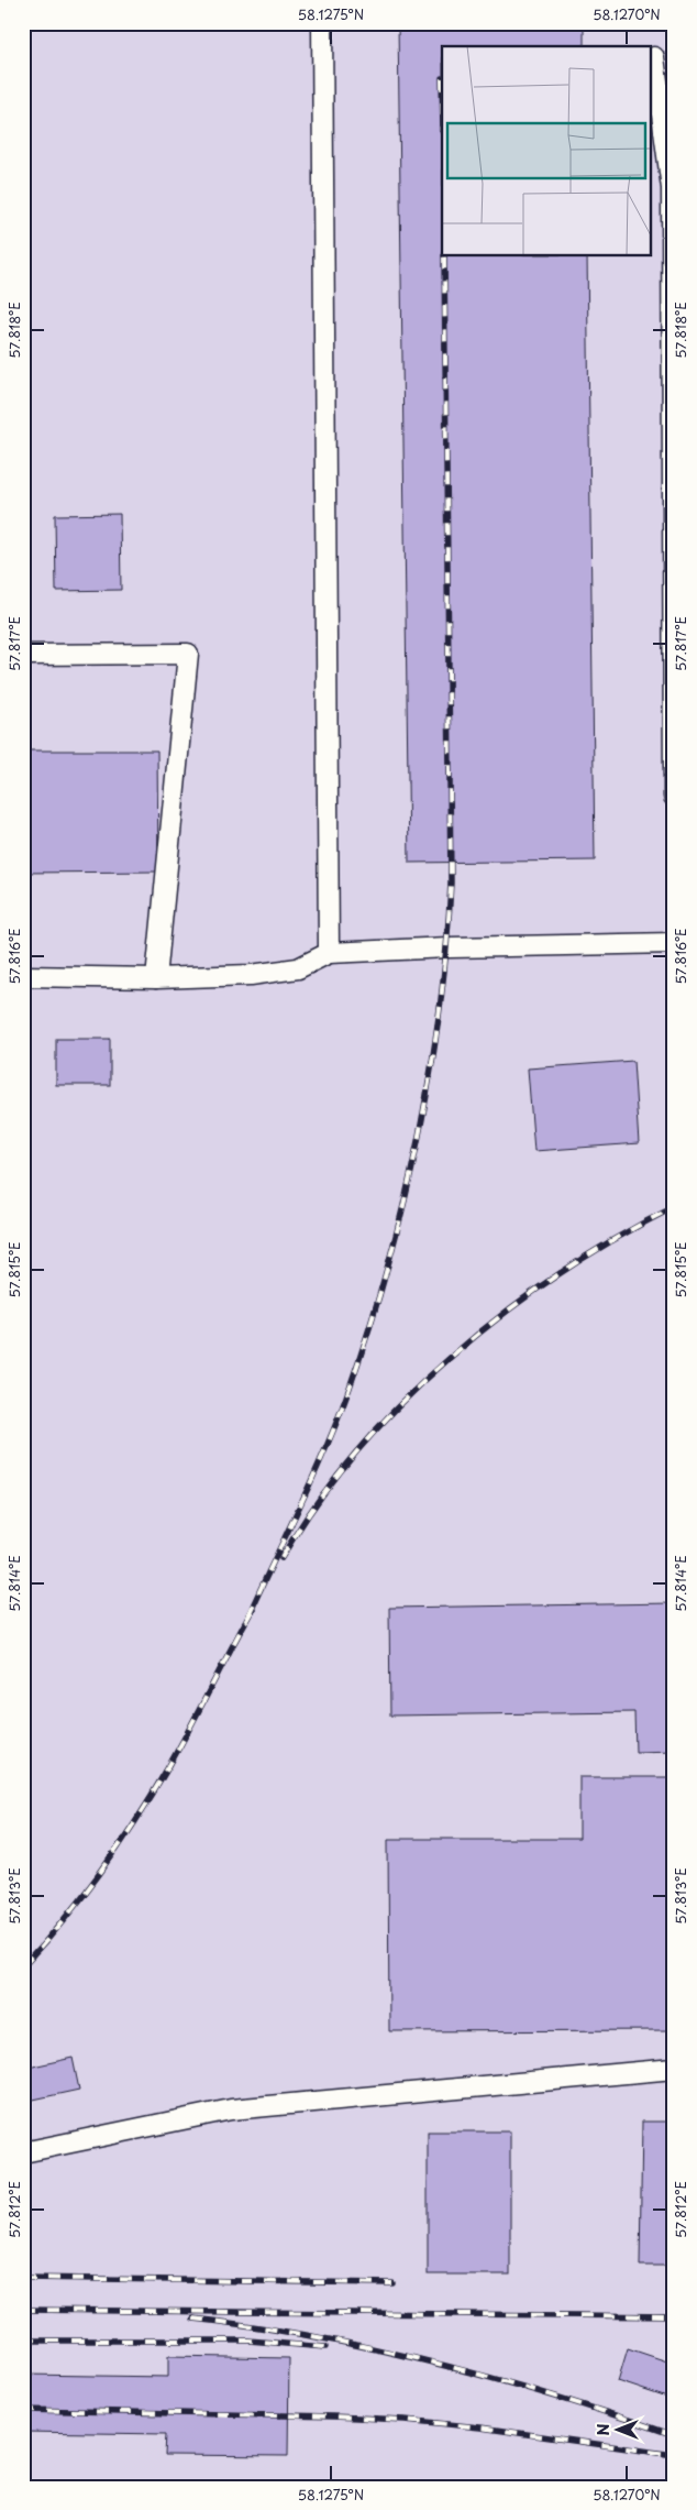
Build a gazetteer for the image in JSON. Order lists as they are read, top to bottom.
{
  "north": "left",
  "coordinates": [
    "58.1275°N",
    "58.1270°N",
    "57.818°E",
    "57.817°E",
    "57.816°E",
    "57.815°E",
    "57.814°E",
    "57.813°E",
    "57.812°E"
  ]
}
